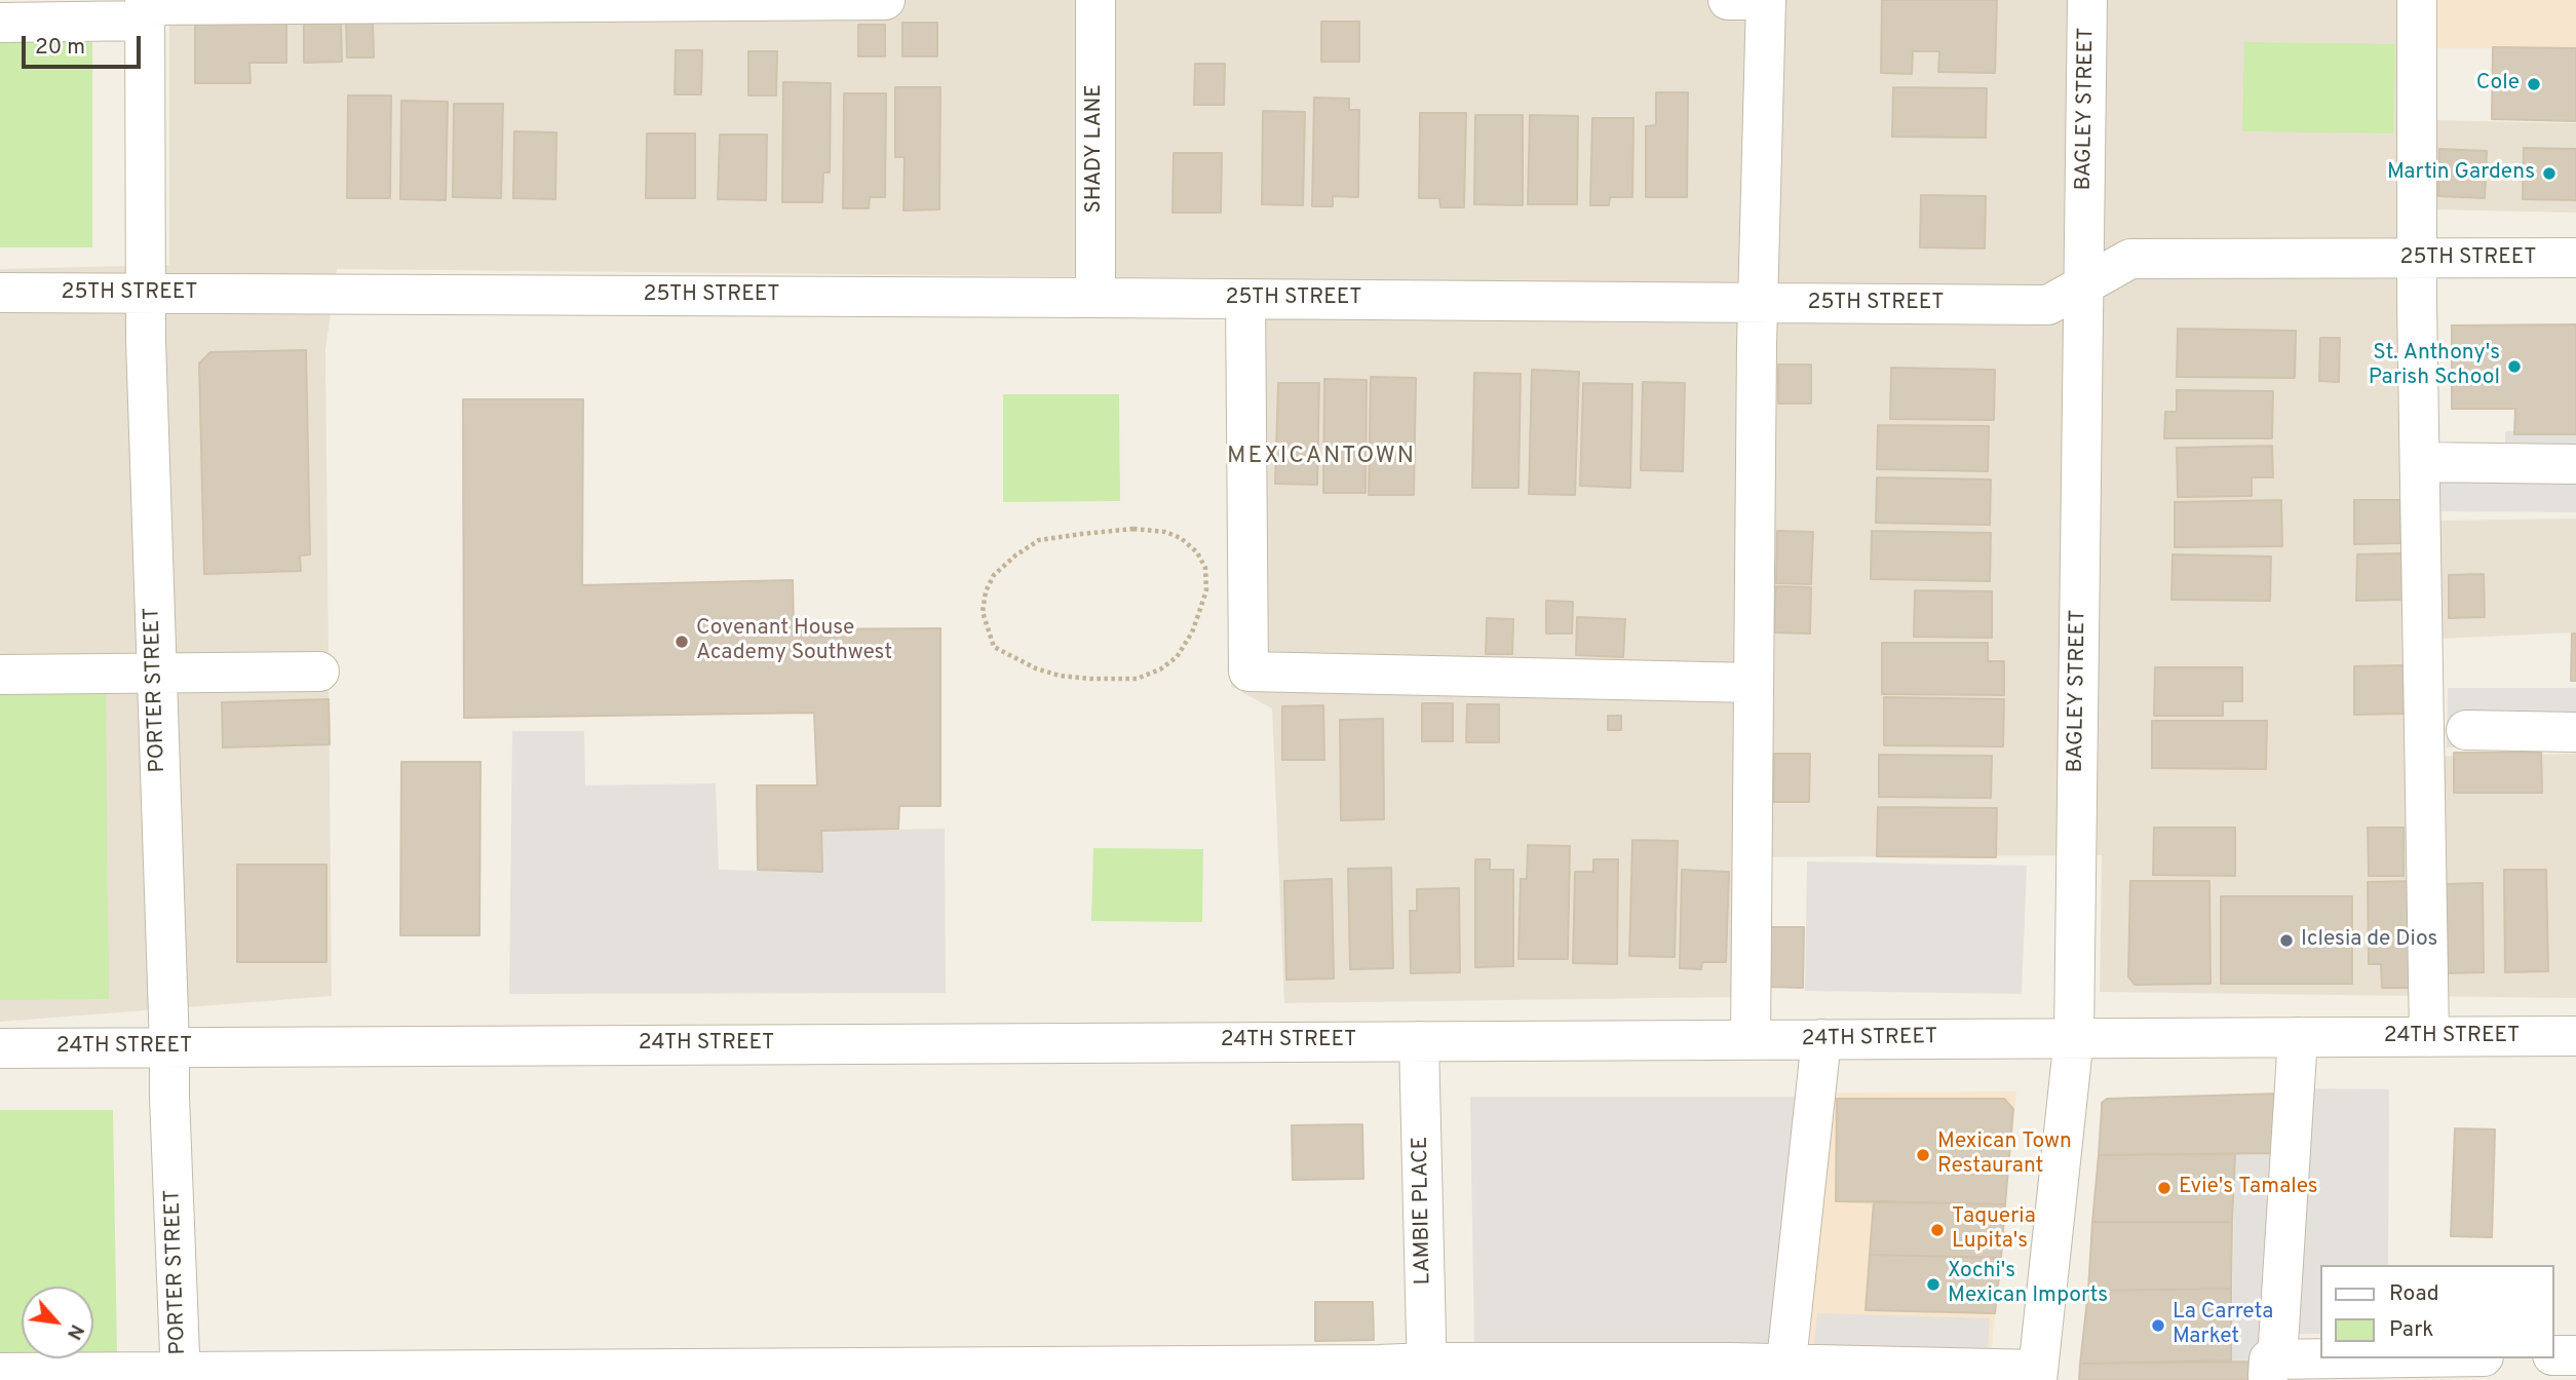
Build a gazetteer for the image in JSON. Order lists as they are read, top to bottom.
{
  "streets": {
    "street": [
      "BAGLEY STREET",
      "SHADY LANE",
      "25TH STREET",
      "PORTER STREET",
      "24TH STREET",
      "LAMBIE PLACE"
    ]
  },
  "crossings": [
    ["BAGLEY STREET", "25TH STREET"],
    ["BAGLEY STREET", "24TH STREET"],
    ["SHADY LANE", "25TH STREET"],
    ["25TH STREET", "PORTER STREET"],
    ["PORTER STREET", "24TH STREET"],
    ["24TH STREET", "LAMBIE PLACE"]
  ],
  "districts": ["MEXICANTOWN"],
  "places": [
    "Cole",
    "Martin Gardens",
    "St. Anthony's Parish School",
    "Covenant House Academy Southwest",
    "Iclesia de Dios",
    "Mexican Town Restaurant",
    "Evie's Tamales",
    "Taqueria Lupita's",
    "Xochi's Mexican Imports",
    "La Carreta Market"
  ],
  "legend": ["Road", "Park"],
  "scale_bar": "20 m",
  "north": "bottom right"
}
